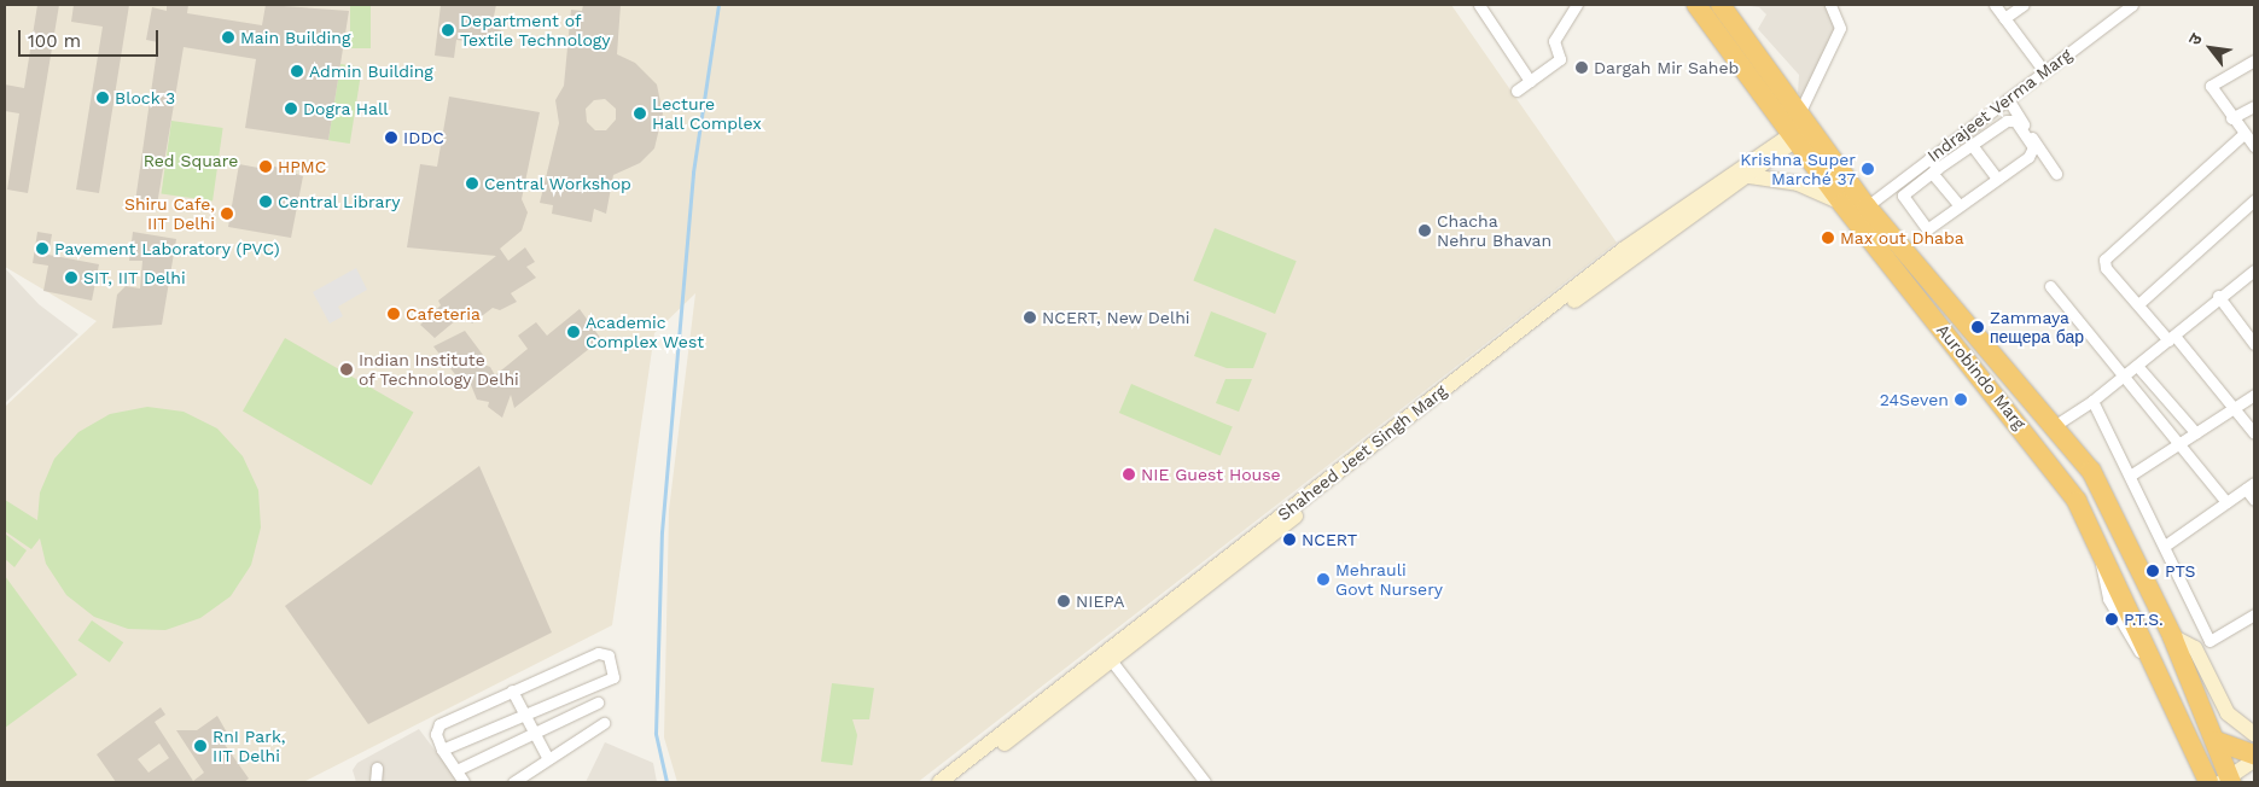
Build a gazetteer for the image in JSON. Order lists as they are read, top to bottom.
{
  "streets": {
    "highway": ["Aurobindo Marg"],
    "main road": ["Shaheed Jeet Singh Marg"],
    "street": ["Indrajeet Verma Marg"]
  },
  "crossings": [
    ["Indrajeet Verma Marg", "Aurobindo Marg"],
    ["Aurobindo Marg", "Shaheed Jeet Singh Marg"]
  ],
  "parks": ["Red Square"],
  "places": [
    "Department of Textile Technology",
    "Main Building",
    "Dargah Mir Saheb",
    "Admin Building",
    "Block 3",
    "Dogra Hall",
    "Lecture Hall Complex",
    "IDDC",
    "HPMC",
    "Krishna Super Marché 37",
    "Central Workshop",
    "Central Library",
    "Shiru Cafe, IIT Delhi",
    "Chacha Nehru Bhavan",
    "Max out Dhaba",
    "Pavement Laboratory (PVC)",
    "SIT, IIT Delhi",
    "Cafeteria",
    "NCERT, New Delhi",
    "Zammaya пещера бар",
    "Academic Complex West",
    "Indian Institute of Technology Delhi",
    "24Seven",
    "NIE Guest House",
    "NCERT",
    "PTS",
    "Mehrauli Govt Nursery",
    "NIEPA",
    "P.T.S.",
    "RnI Park, IIT Delhi"
  ],
  "scale_bar": "100 m",
  "north": "top left"
}
